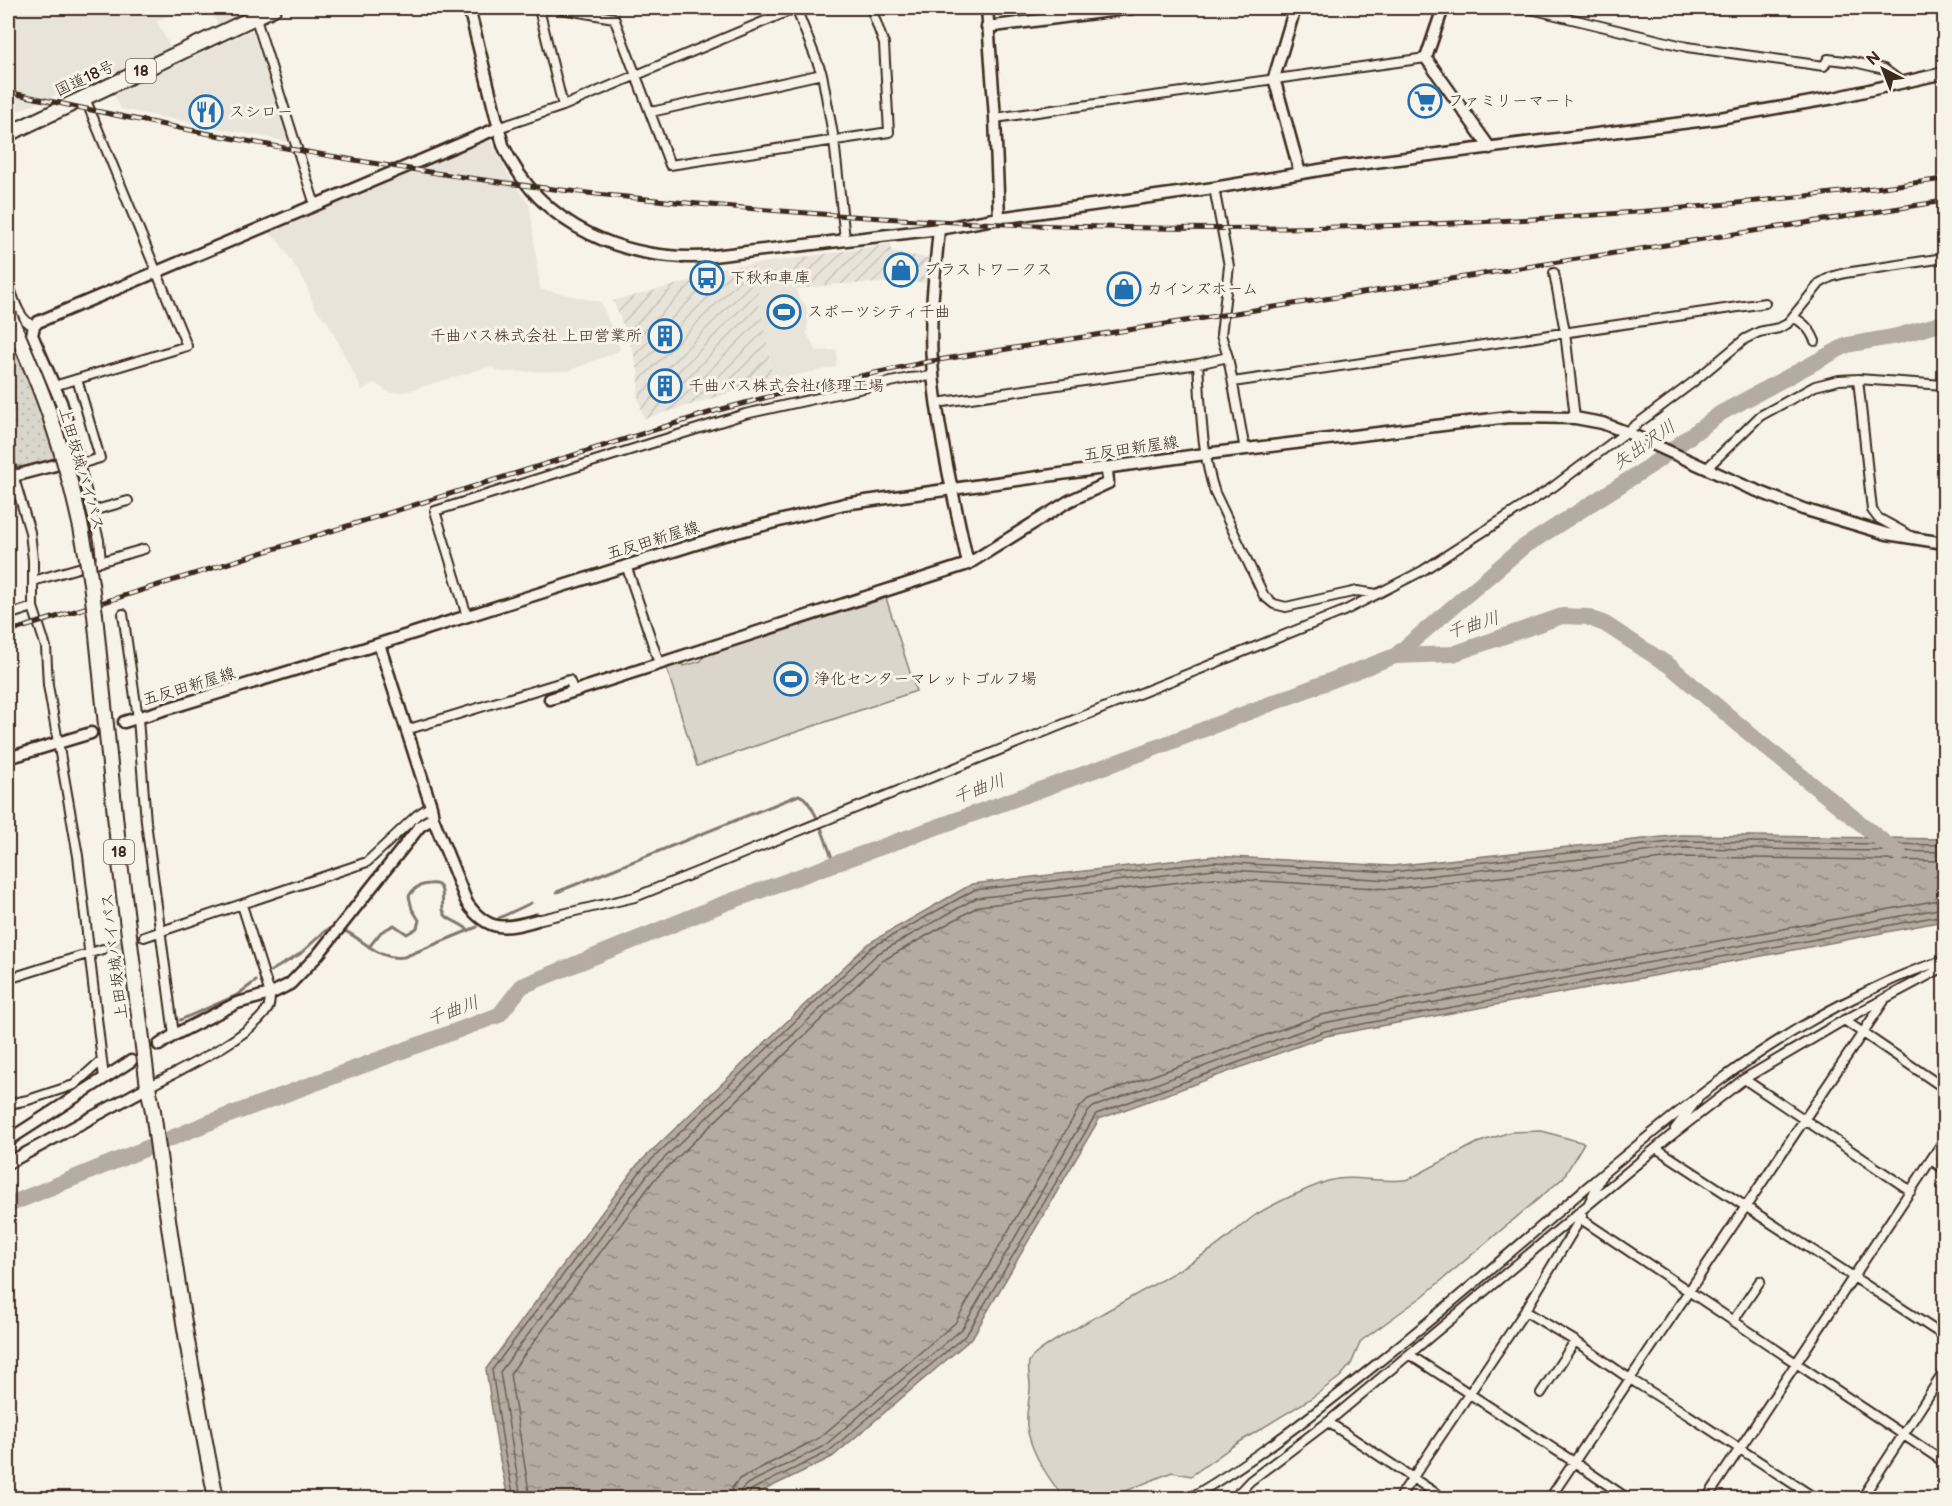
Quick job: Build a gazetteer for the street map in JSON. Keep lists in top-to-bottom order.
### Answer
{
  "streets": {
    "highway": ["18", "国道18号", "上田坂城バイパス"],
    "street": ["五反田新屋線"]
  },
  "water": ["矢出沢川", "千曲川"],
  "places": {
    "supermarket": ["ファミリーマート"],
    "restaurant": ["スシロー"],
    "shop": ["ブラストワークス", "カインズホーム"],
    "bus stop": ["下秋和車庫"],
    "sports": ["スポーツシティ千曲", "浄化センターマレットゴルフ場"],
    "building": ["千曲バス株式会社 上田営業所", "千曲バス株式会社 修理工場"]
  },
  "north": "top left"
}
